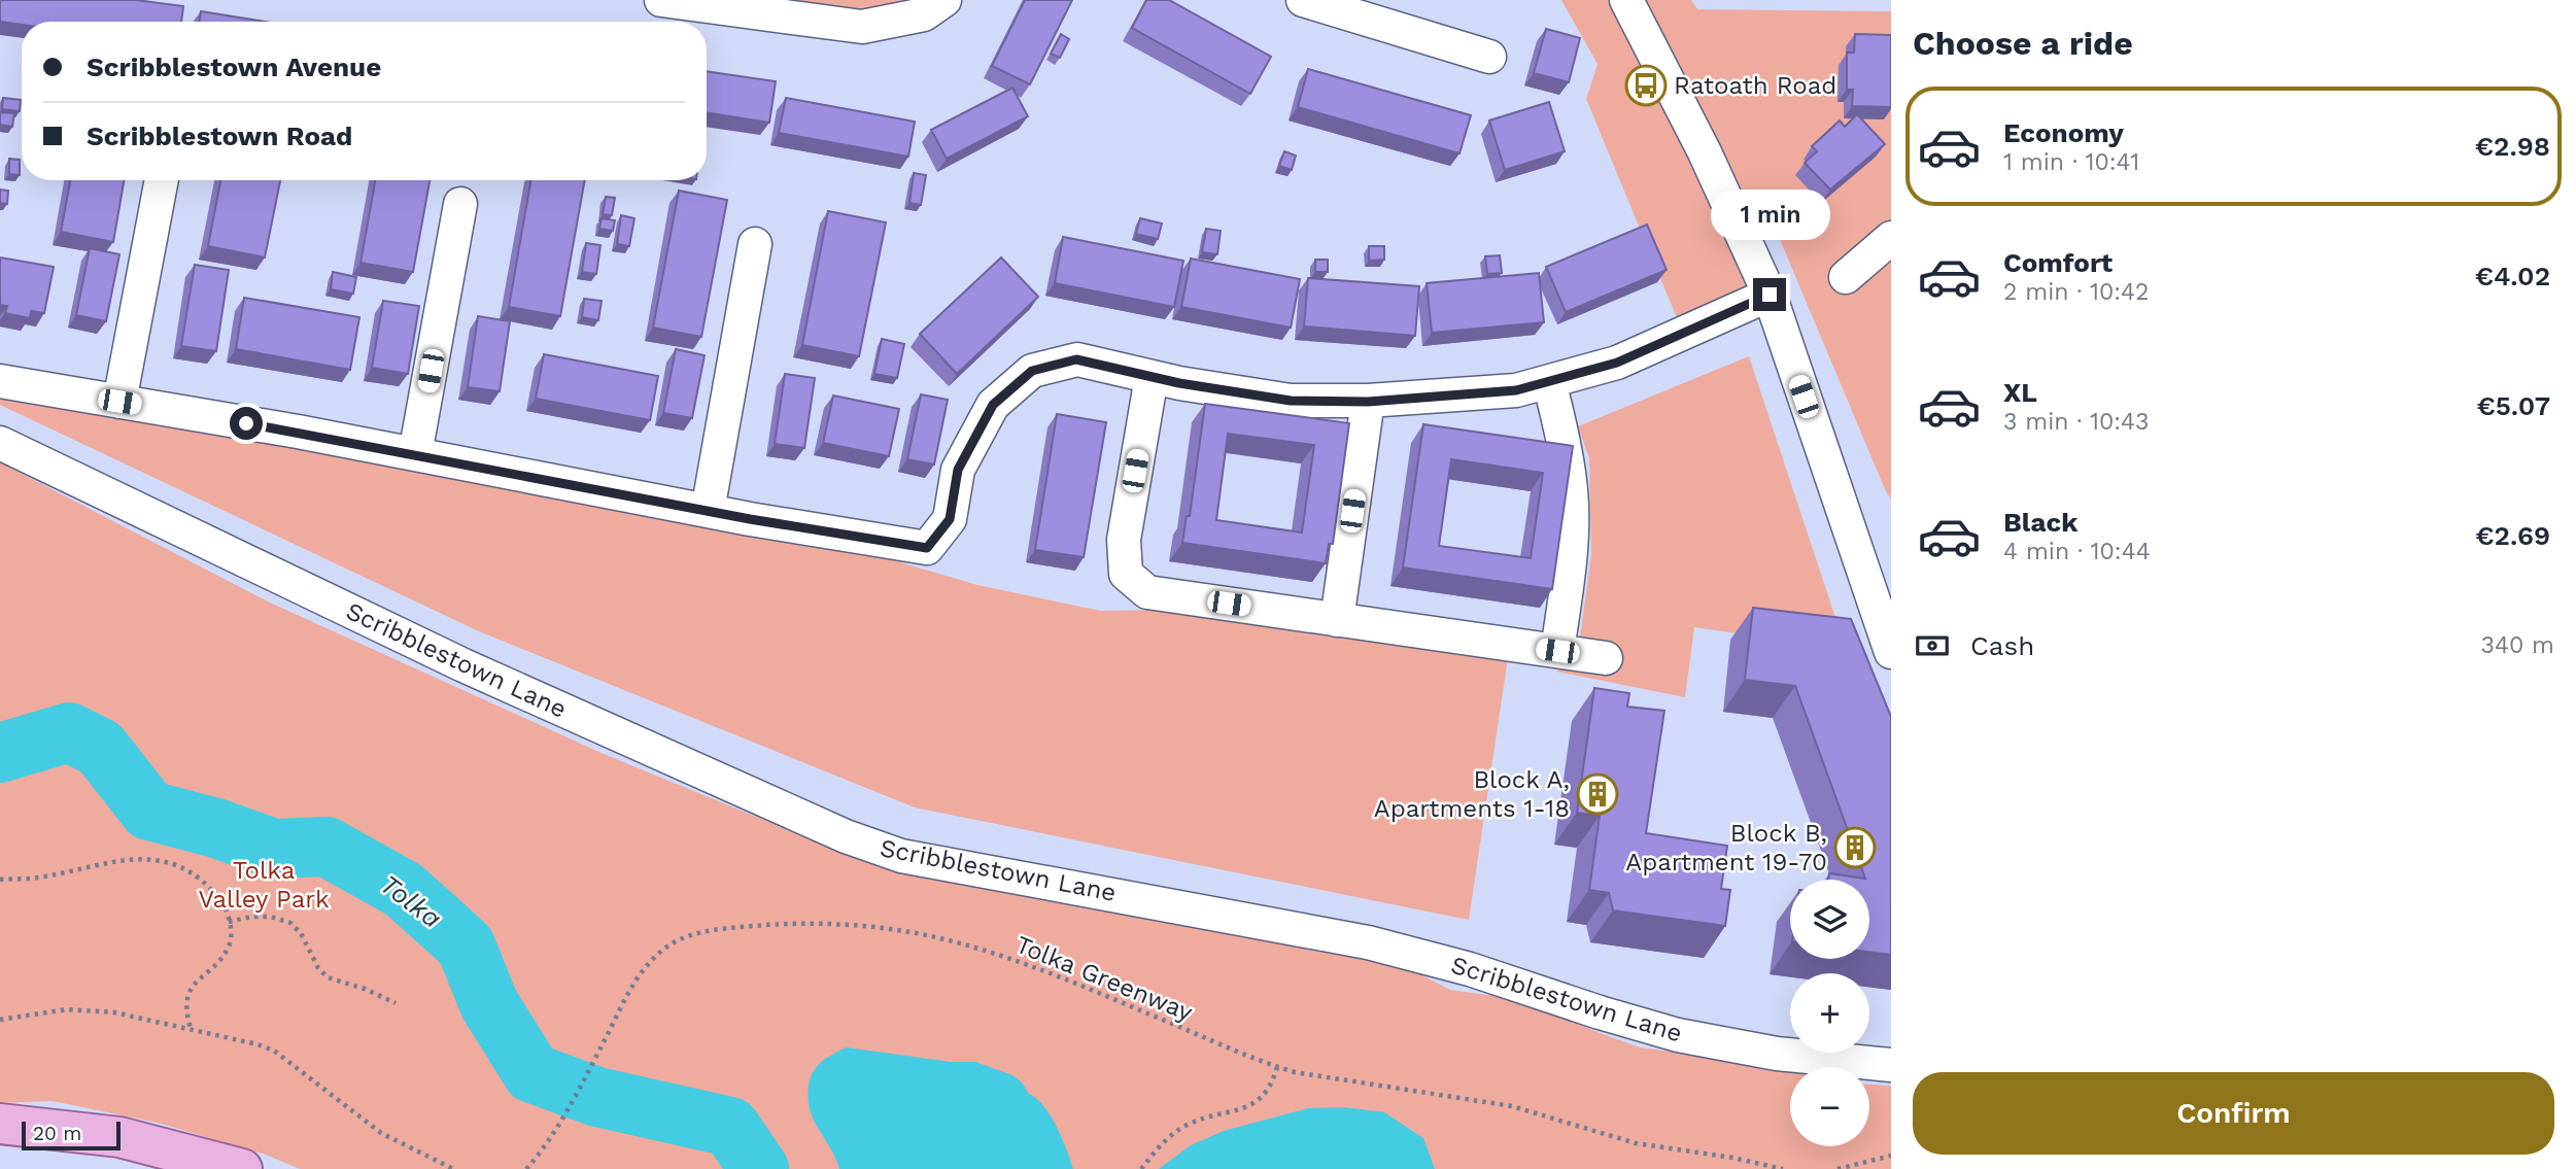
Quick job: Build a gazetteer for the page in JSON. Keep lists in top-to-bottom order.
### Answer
{
  "streets": {
    "street": ["Scribblestown Lane"],
    "path": ["Tolka Greenway"]
  },
  "water": ["Tolka"],
  "parks": ["Tolka Valley Park"],
  "places": {
    "bus stop": ["Ratoath Road"],
    "building": ["Block A, Apartments 1-18", "Block B, Apartment 19-70"]
  },
  "scale_bar": "20 m",
  "page": {
    "heading": "Choose a ride",
    "banner": ["Scribblestown Avenue", "Scribblestown Road"],
    "list": [
      {
        "name": "Economy",
        "note": "1 min · 10:41",
        "value": "€2.98"
      },
      {
        "name": "Comfort",
        "note": "2 min · 10:42",
        "value": "€4.02"
      },
      {
        "name": "XL",
        "note": "3 min · 10:43",
        "value": "€5.07"
      },
      {
        "name": "Black",
        "note": "4 min · 10:44",
        "value": "€2.69"
      }
    ],
    "bubble": "1 min",
    "pay": ["Cash", "340 m"],
    "map_buttons": ["+", "−"],
    "buttons": "Confirm",
    "scale": "20 m"
  }
}
